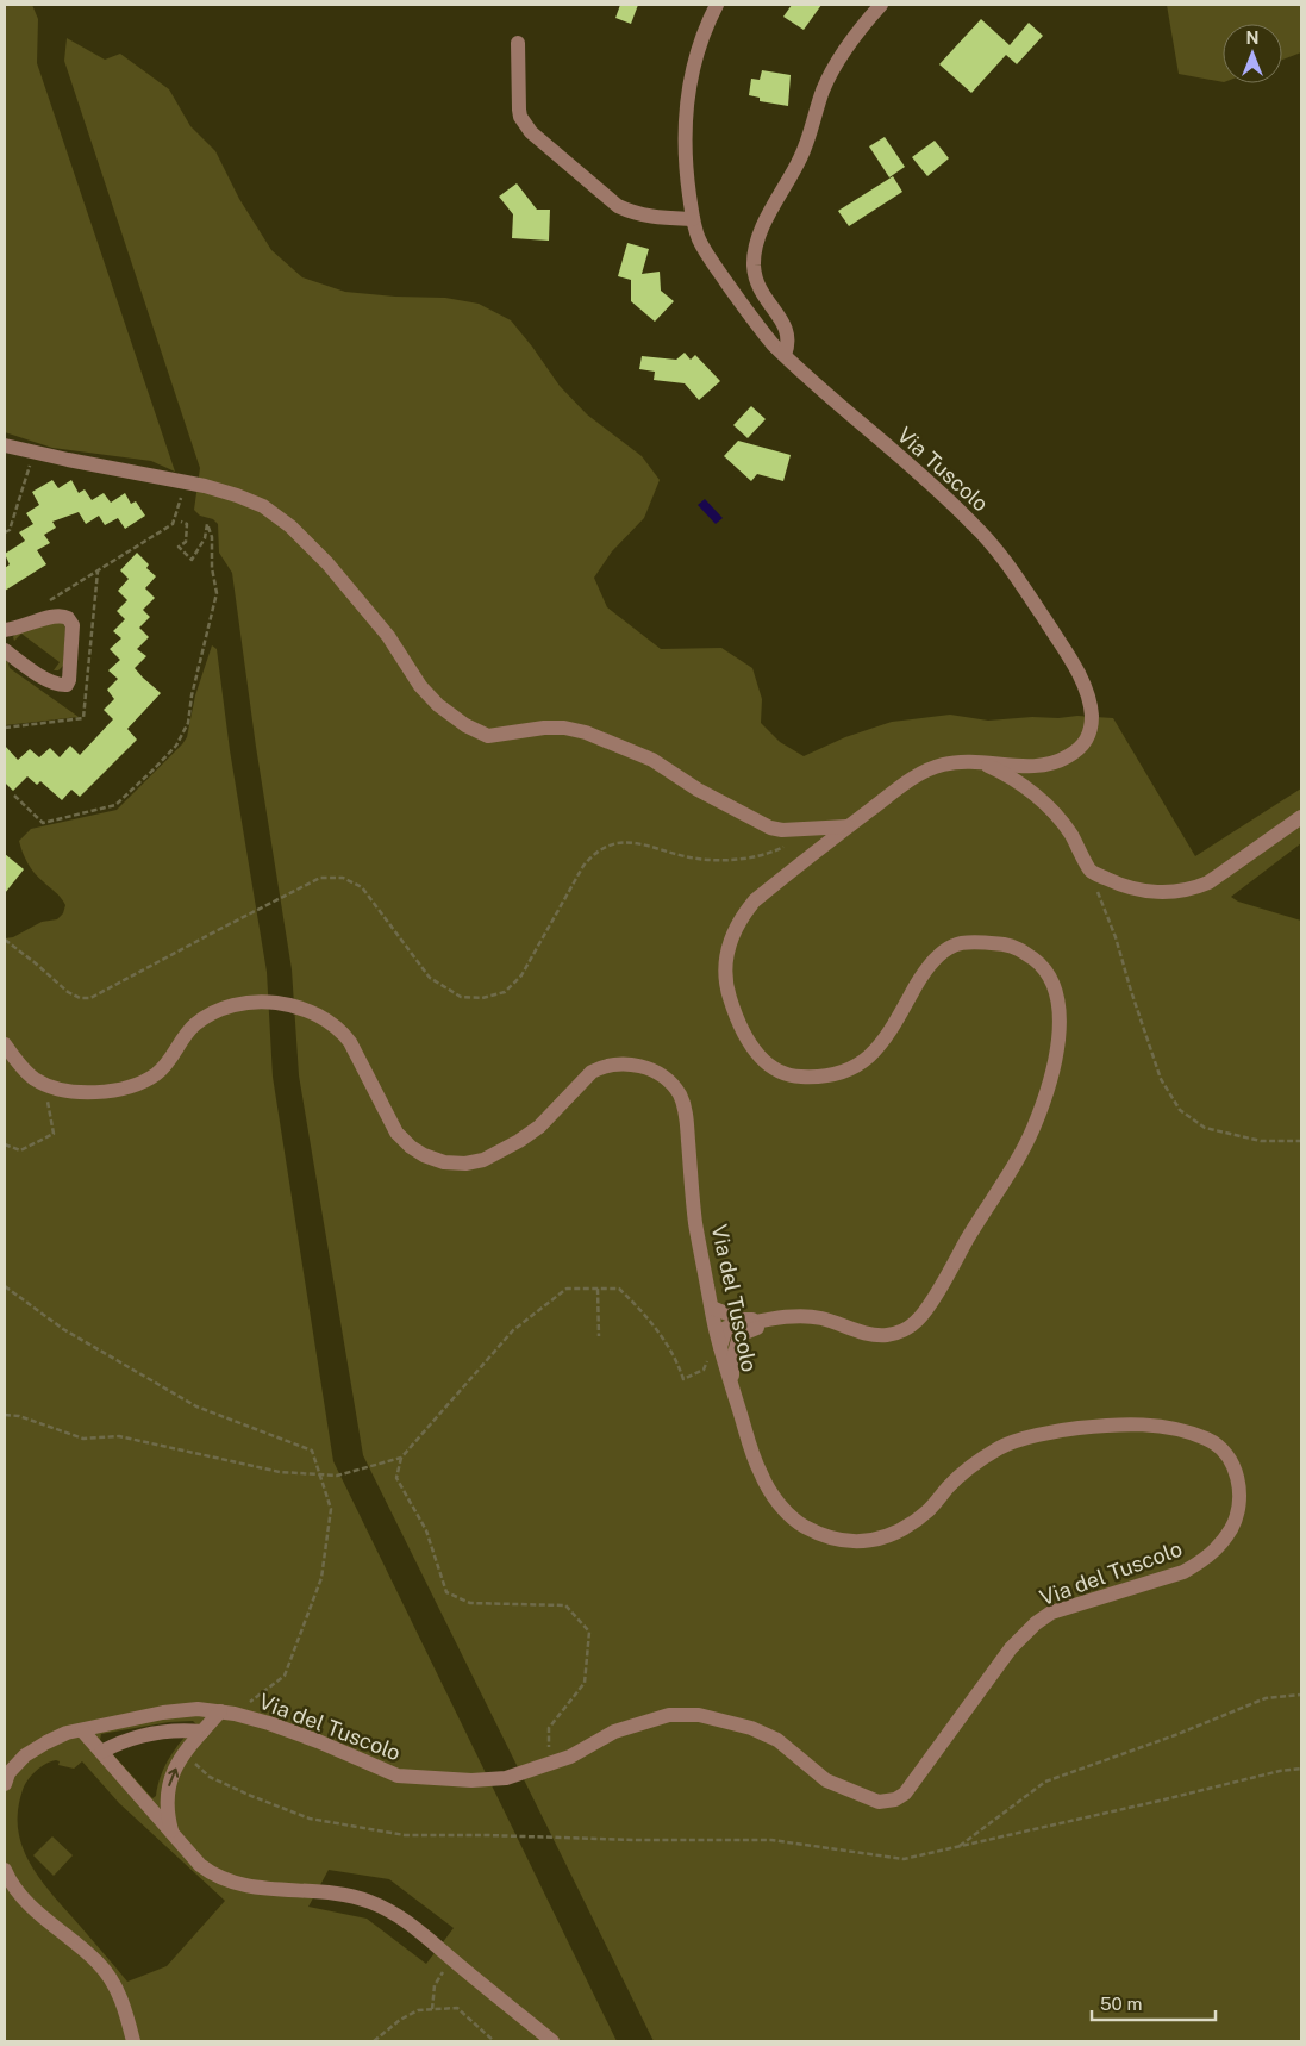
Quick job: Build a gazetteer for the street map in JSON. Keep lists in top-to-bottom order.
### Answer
{
  "streets": {
    "street": ["Via Tuscolo", "Via del Tuscolo"]
  },
  "scale_bar": "50 m",
  "north": "top"
}
